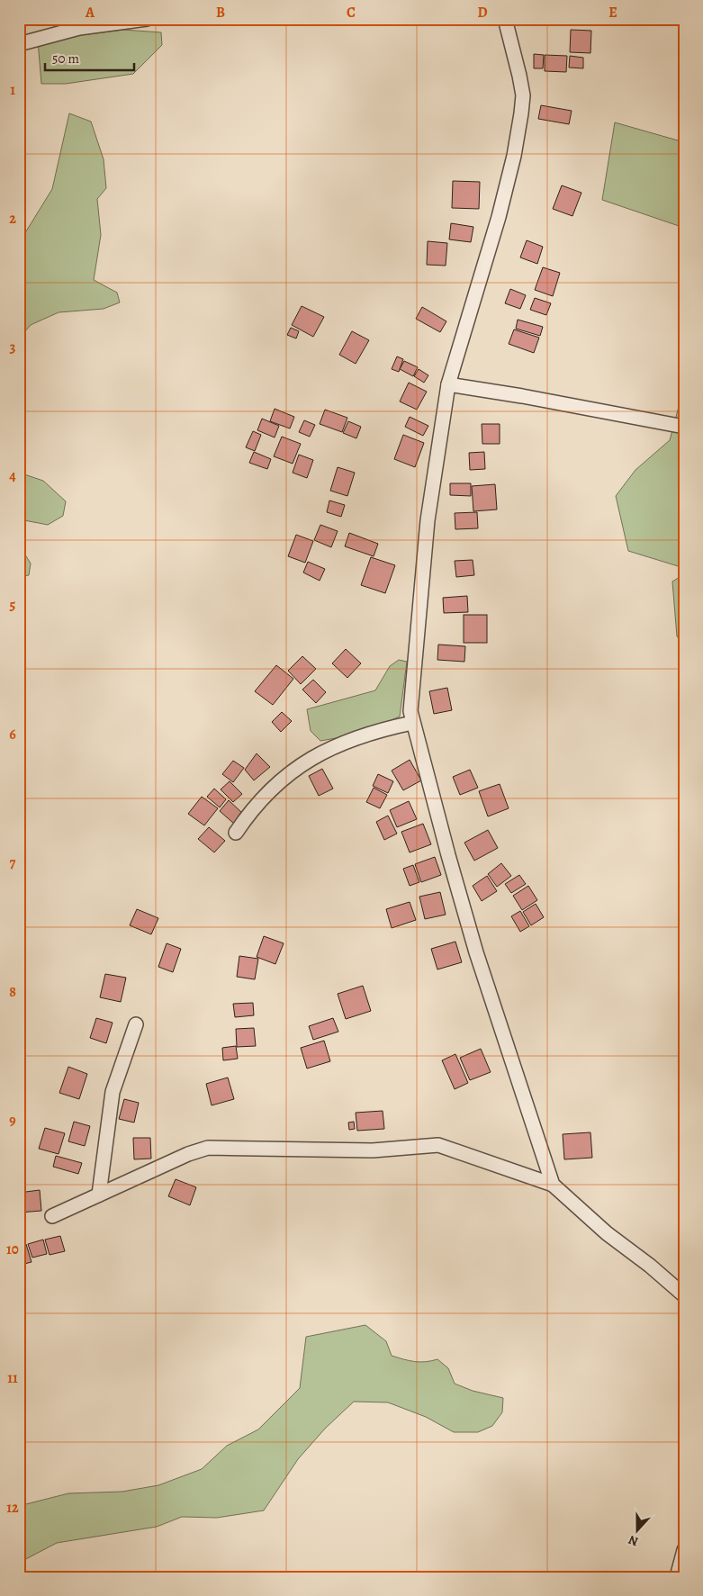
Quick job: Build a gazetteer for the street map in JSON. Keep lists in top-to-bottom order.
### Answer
{
  "scale_bar": "50 m",
  "north": "bottom",
  "grid": {
    "columns": [
      "A",
      "B",
      "C",
      "D",
      "E"
    ],
    "rows": [
      "1",
      "2",
      "3",
      "4",
      "5",
      "6",
      "7",
      "8",
      "9",
      "10",
      "11",
      "12"
    ]
  }
}
